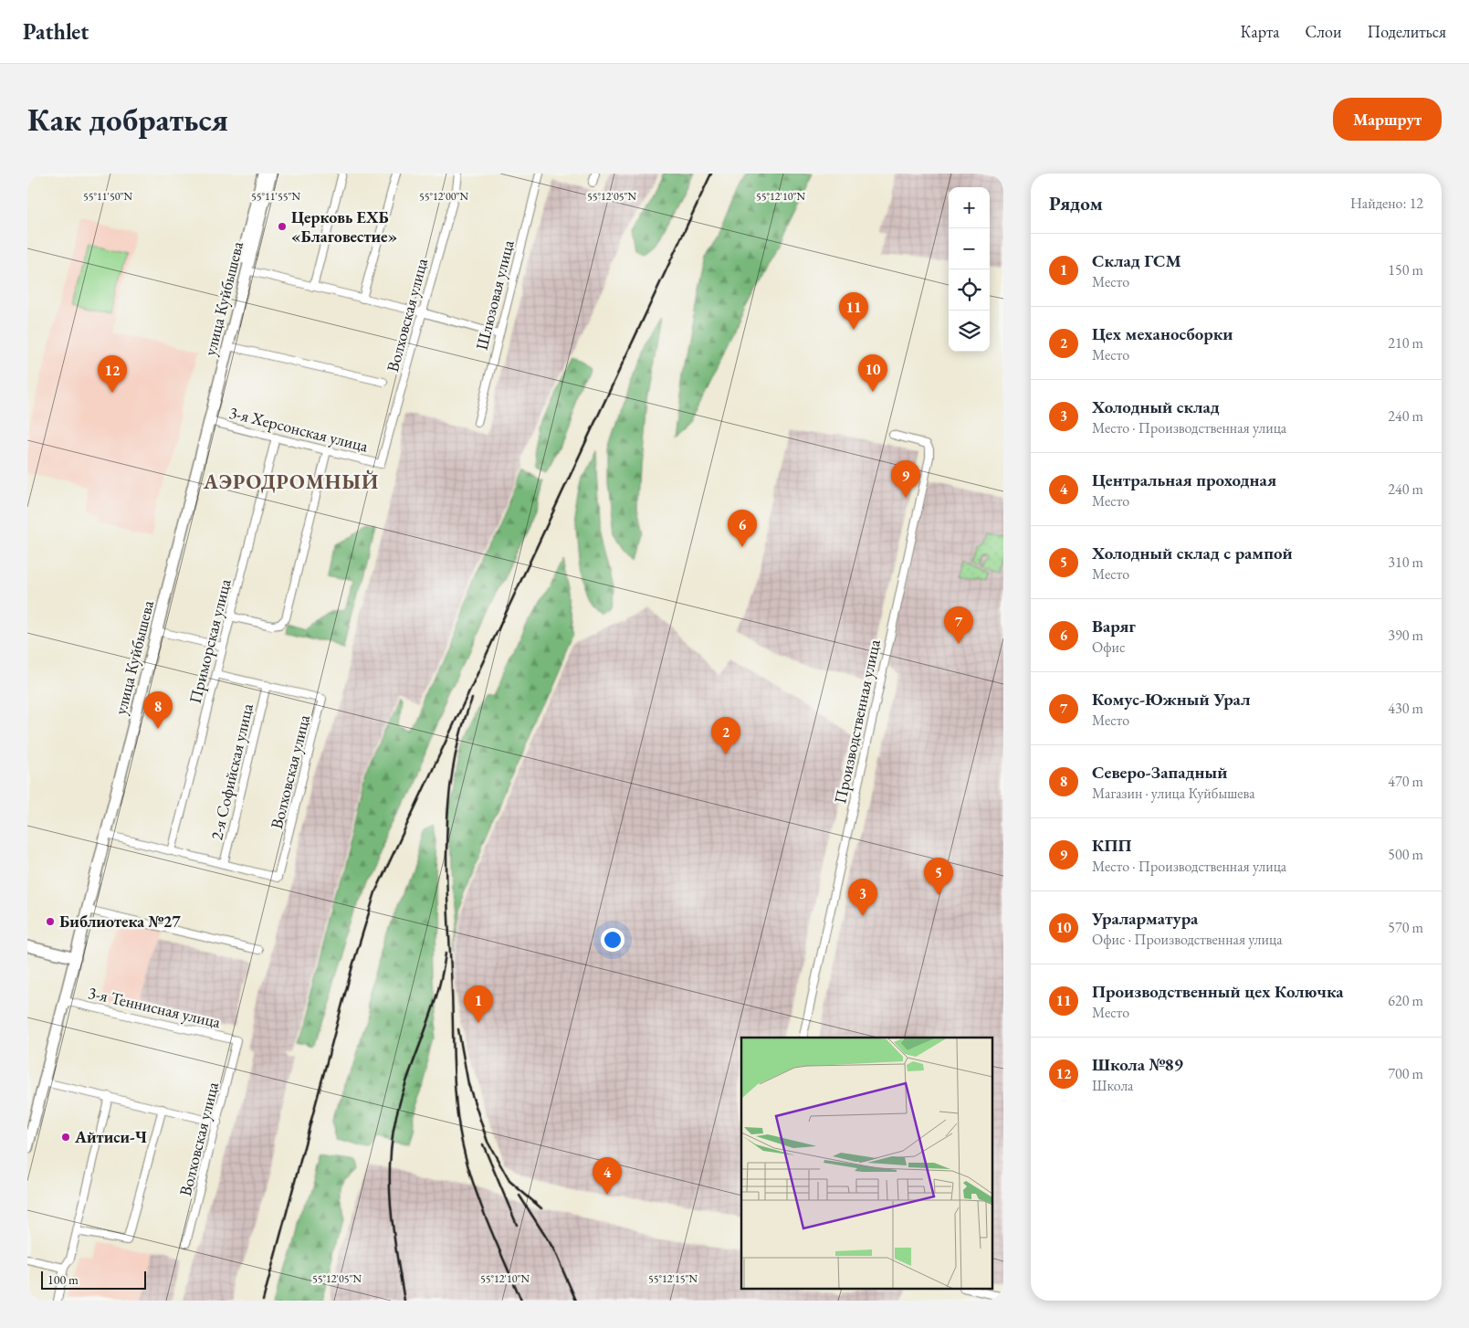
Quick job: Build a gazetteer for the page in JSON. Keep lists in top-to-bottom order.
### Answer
{
  "streets": {
    "main road": ["улица Куйбышева"],
    "street": [
      "Шлюзовая улица",
      "Волховская улица",
      "3-я Херсонская улица",
      "Приморская улица",
      "Производственная улица",
      "2-я Софийская улица",
      "3-я Теннисная улица"
    ]
  },
  "crossings": [
    ["улица Куйбышева", "3-я Херсонская улица"],
    ["улица Куйбышева", "3-я Теннисная улица"],
    ["Волховская улица", "3-я Херсонская улица"],
    ["Волховская улица", "2-я Софийская улица"],
    ["Волховская улица", "3-я Теннисная улица"],
    ["3-я Херсонская улица", "Приморская улица"]
  ],
  "districts": ["АЭРОДРОМНЫЙ"],
  "places": ["Церковь ЕХБ «Благовестие»", "Библиотека №27", "Айтиси-Ч"],
  "scale_bar": "100 m",
  "page": {
    "header": "Pathlet",
    "nav": ["Карта", "Слои", "Поделиться"],
    "buttons": "Маршрут",
    "title": "Как добраться",
    "heading": ["Рядом", "Найдено: 12"],
    "map_buttons": ["+", "−"],
    "list": [
      {
        "mark": "1",
        "name": "Склад ГСМ",
        "note": "Место",
        "value": "150 m"
      },
      {
        "mark": "2",
        "name": "Цех механосборки",
        "note": "Место",
        "value": "210 m"
      },
      {
        "mark": "3",
        "name": "Холодный склад",
        "note": "Место · Производственная улица",
        "value": "240 m"
      },
      {
        "mark": "4",
        "name": "Центральная проходная",
        "note": "Место",
        "value": "240 m"
      },
      {
        "mark": "5",
        "name": "Холодный склад с рампой",
        "note": "Место",
        "value": "310 m"
      },
      {
        "mark": "6",
        "name": "Варяг",
        "note": "Офис",
        "value": "390 m"
      },
      {
        "mark": "7",
        "name": "Комус-Южный Урал",
        "note": "Место",
        "value": "430 m"
      },
      {
        "mark": "8",
        "name": "Северо-Западный",
        "note": "Магазин · улица Куйбышева",
        "value": "470 m"
      },
      {
        "mark": "9",
        "name": "КПП",
        "note": "Место · Производственная улица",
        "value": "500 m"
      },
      {
        "mark": "10",
        "name": "Ураларматура",
        "note": "Офис · Производственная улица",
        "value": "570 m"
      },
      {
        "mark": "11",
        "name": "Производственный цех Колючка",
        "note": "Место",
        "value": "620 m"
      },
      {
        "mark": "12",
        "name": "Школа №89",
        "note": "Школа",
        "value": "700 m"
      }
    ],
    "pins": [
      "11",
      "10",
      "12",
      "9",
      "6",
      "7",
      "8",
      "2",
      "5",
      "3",
      "1",
      "4"
    ],
    "scale": "100 m"
  },
  "coordinates": [
    "55°11'55\"N",
    "55°11'50\"N",
    "55°12'00\"N",
    "55°12'05\"N",
    "55°12'10\"N",
    "55°12'15\"N"
  ]
}
